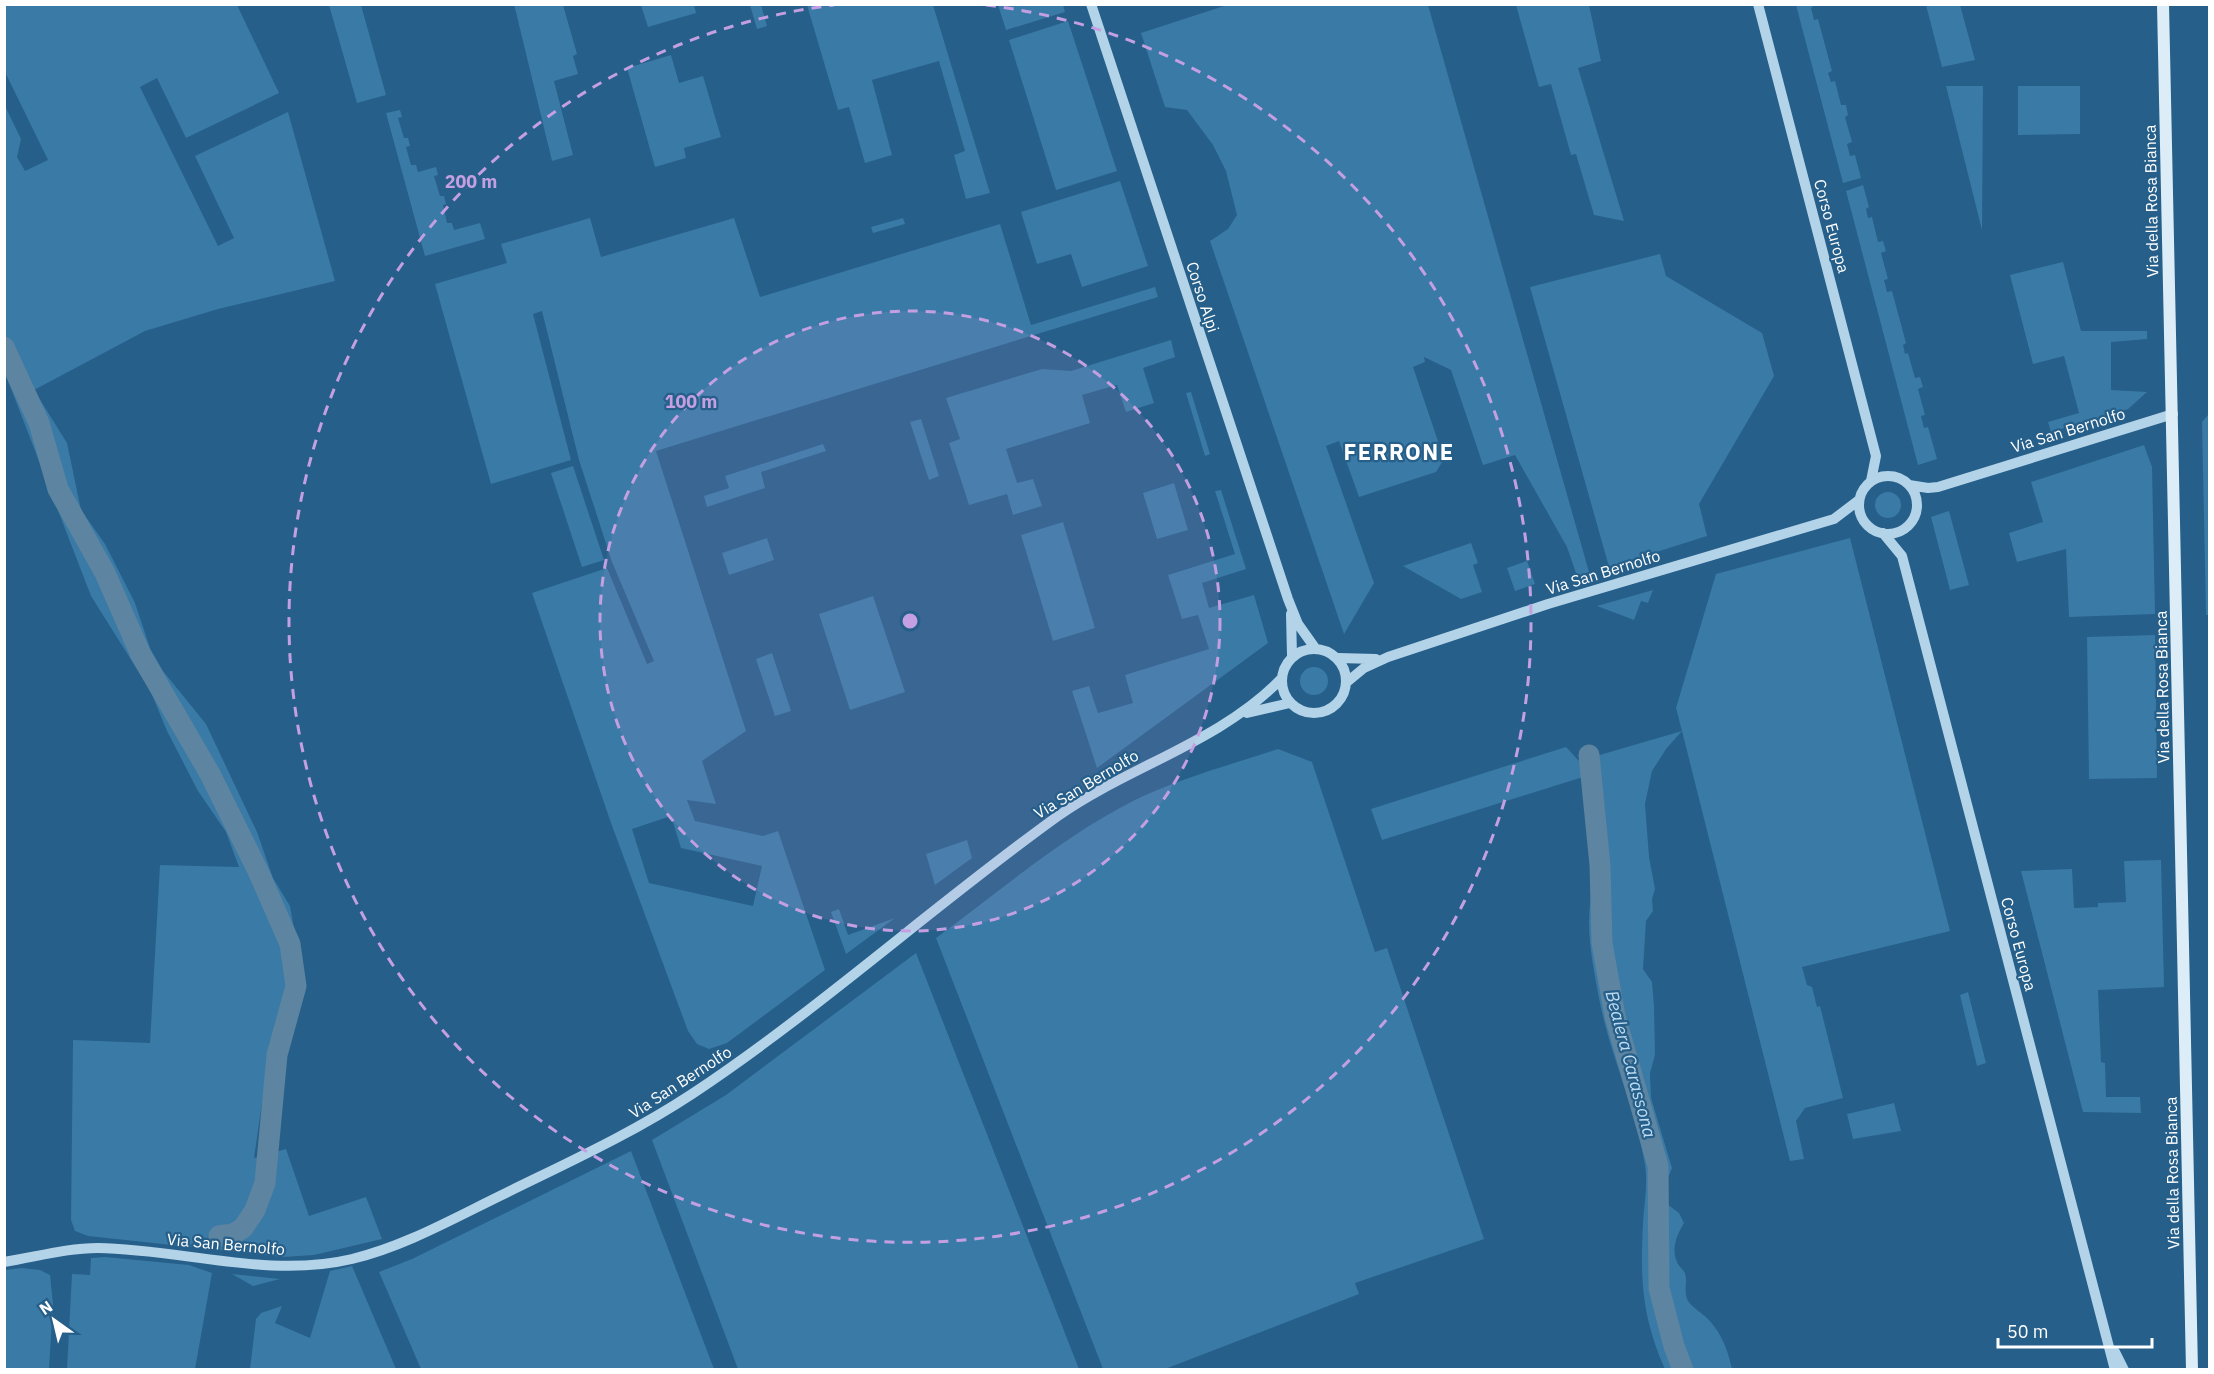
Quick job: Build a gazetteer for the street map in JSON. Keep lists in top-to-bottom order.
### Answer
{
  "streets": {
    "main road": ["Via della Rosa Bianca"],
    "street": ["Corso Europa", "Corso Alpi", "Via San Bernolfo"]
  },
  "crossings": [
    ["Via della Rosa Bianca", "Via San Bernolfo"],
    ["Corso Europa", "Via San Bernolfo"],
    ["Corso Alpi", "Via San Bernolfo"]
  ],
  "districts": ["FERRONE"],
  "water": ["Bealera Carassona"],
  "scale_bar": "50 m",
  "north": "top left",
  "rings": ["200 m", "100 m"]
}
